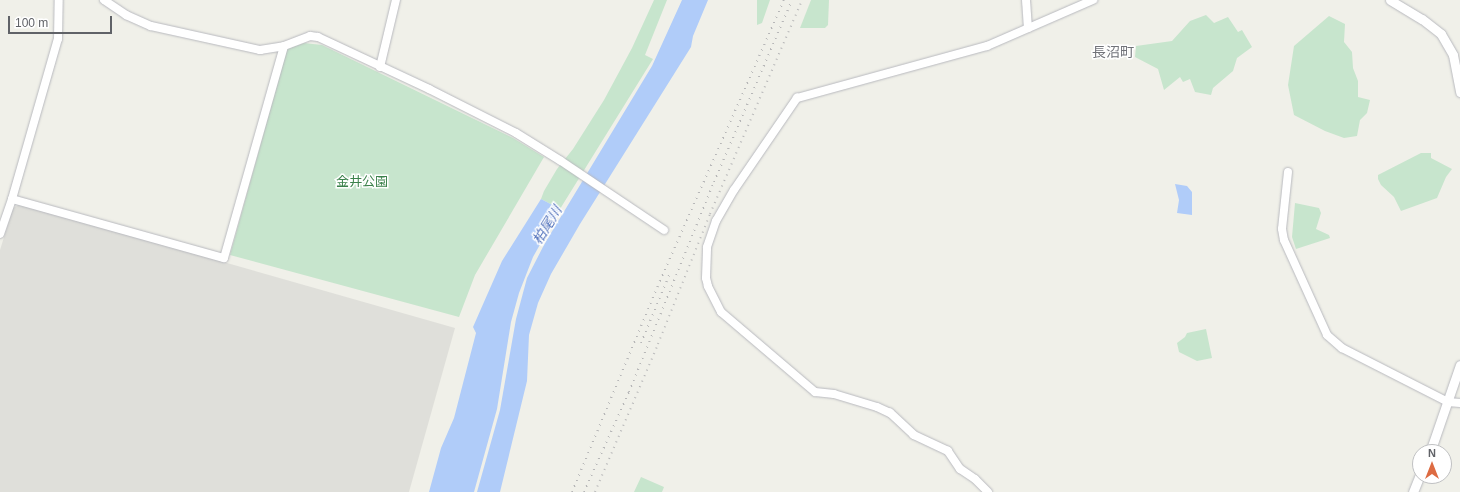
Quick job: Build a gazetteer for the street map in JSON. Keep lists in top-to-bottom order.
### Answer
{
  "districts": ["長沼町"],
  "water": ["柏尾川"],
  "parks": ["金井公園"],
  "scale_bar": "100 m",
  "north": "top"
}
